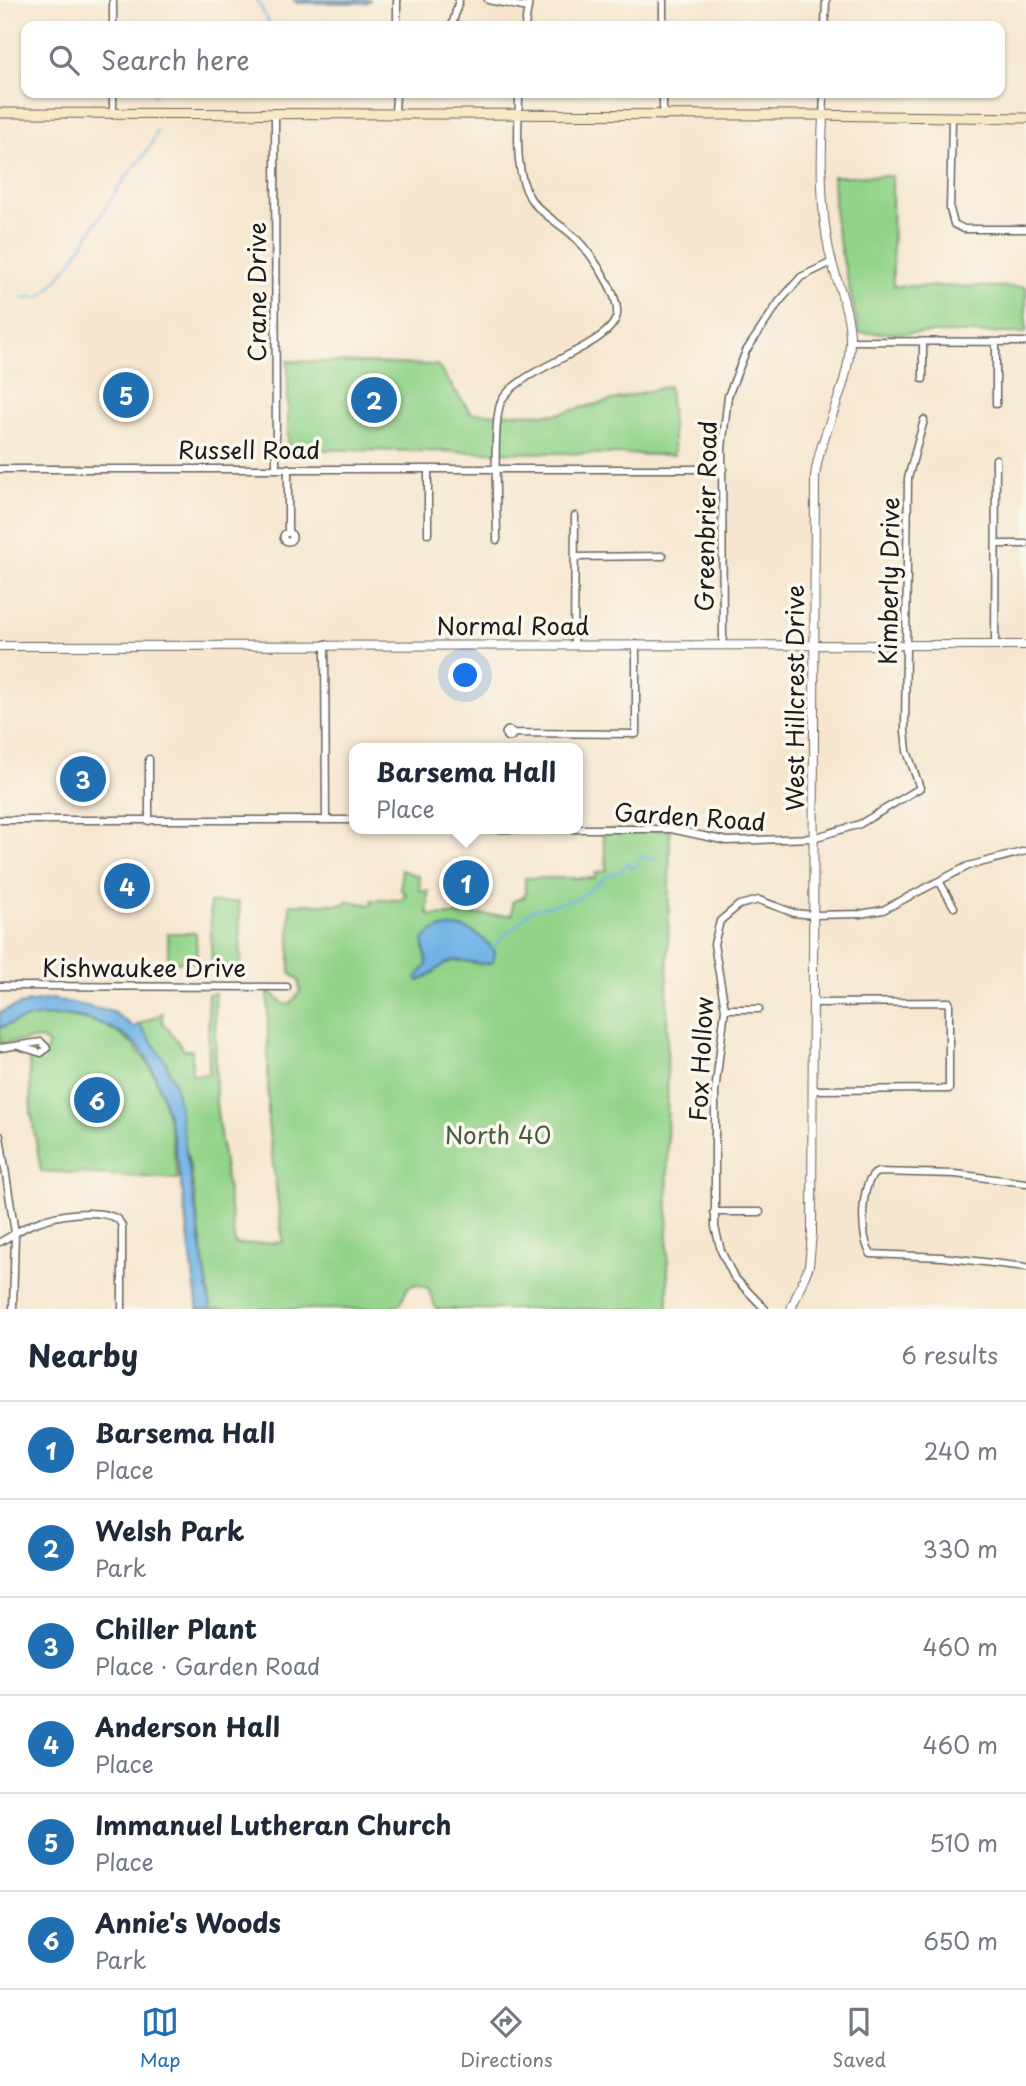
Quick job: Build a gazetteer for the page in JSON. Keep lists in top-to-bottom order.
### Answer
{
  "streets": {
    "street": [
      "Crane Drive",
      "Russell Road",
      "Greenbrier Road",
      "Kimberly Drive",
      "Normal Road",
      "West Hillcrest Drive",
      "Garden Road",
      "Kishwaukee Drive",
      "Fox Hollow"
    ]
  },
  "crossings": [
    ["Crane Drive", "Russell Road"],
    ["Russell Road", "Greenbrier Road"],
    ["Greenbrier Road", "Normal Road"],
    ["Greenbrier Road", "West Hillcrest Drive"],
    ["Kimberly Drive", "Normal Road"],
    ["Kimberly Drive", "Garden Road"],
    ["Normal Road", "West Hillcrest Drive"],
    ["West Hillcrest Drive", "Garden Road"],
    ["West Hillcrest Drive", "Fox Hollow"]
  ],
  "parks": ["North 40"],
  "page": {
    "search": "Search here",
    "pins": [
      "5",
      "2",
      "3",
      "1",
      "4",
      "6"
    ],
    "popup": ["Barsema Hall", "Place"],
    "heading": ["Nearby", "6 results"],
    "list": [
      {
        "mark": "1",
        "name": "Barsema Hall",
        "note": "Place",
        "value": "240 m"
      },
      {
        "mark": "2",
        "name": "Welsh Park",
        "note": "Park",
        "value": "330 m"
      },
      {
        "mark": "3",
        "name": "Chiller Plant",
        "note": "Place · Garden Road",
        "value": "460 m"
      },
      {
        "mark": "4",
        "name": "Anderson Hall",
        "note": "Place",
        "value": "460 m"
      },
      {
        "mark": "5",
        "name": "Immanuel Lutheran Church",
        "note": "Place",
        "value": "510 m"
      },
      {
        "mark": "6",
        "name": "Annie's Woods",
        "note": "Park",
        "value": "650 m"
      }
    ],
    "nav": ["Map", "Directions", "Saved"]
  }
}
